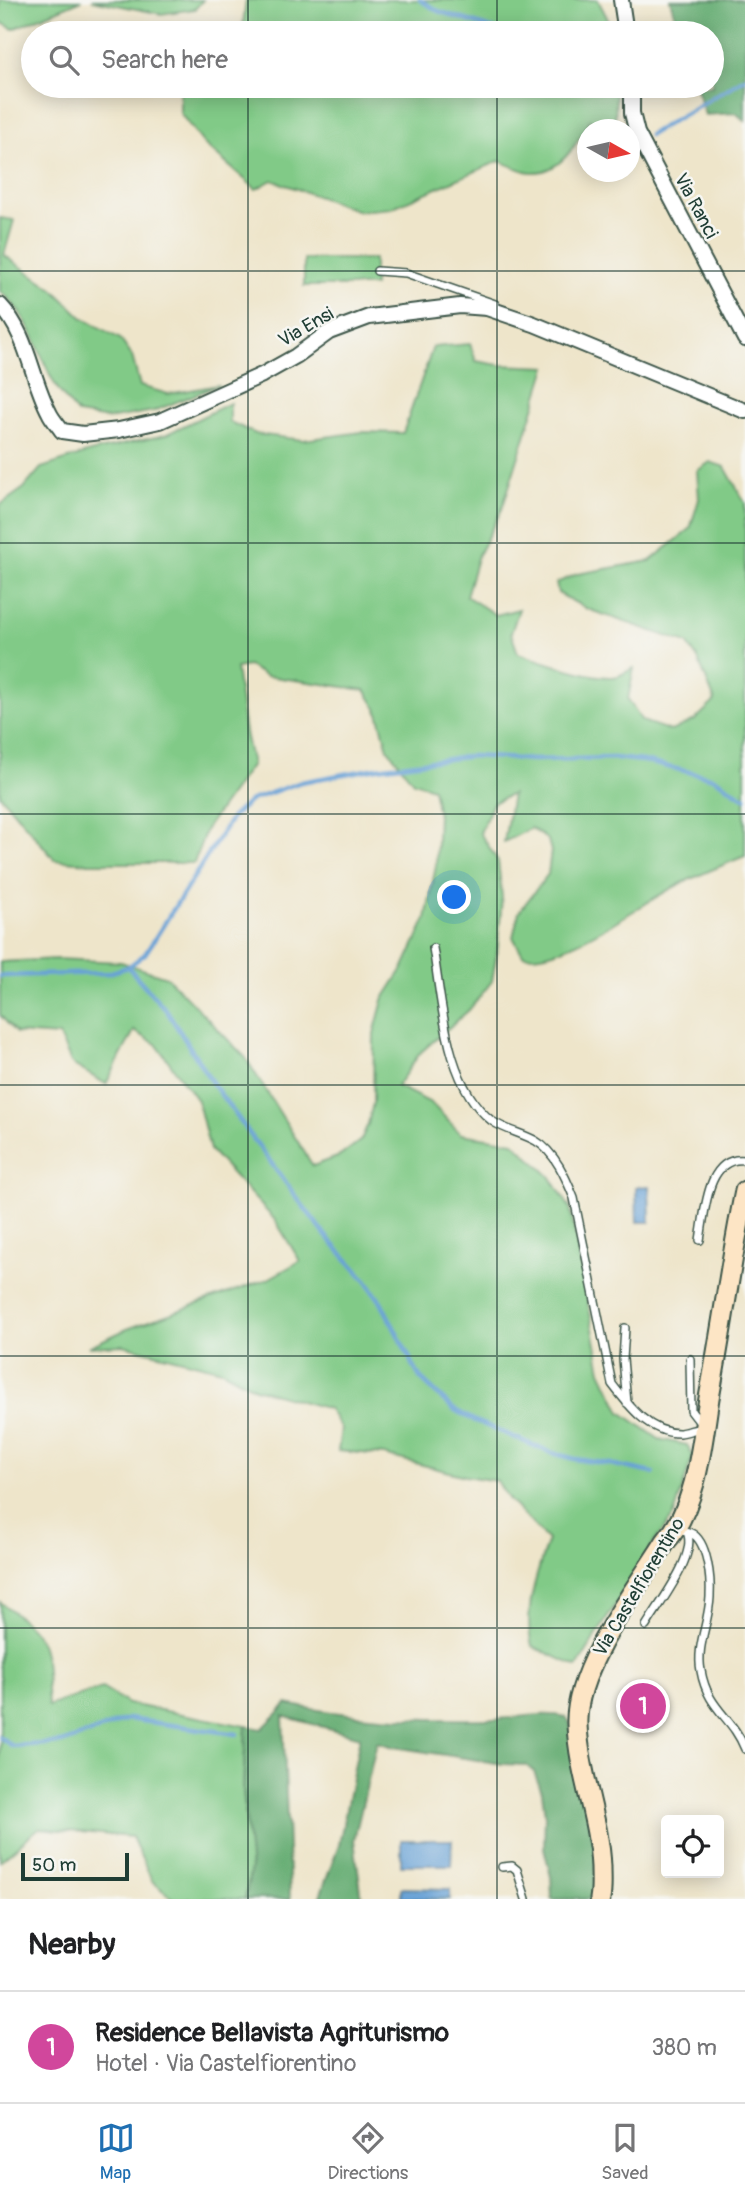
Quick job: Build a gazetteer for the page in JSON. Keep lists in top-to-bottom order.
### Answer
{
  "streets": {
    "street": ["Via Ranci", "Via Ensi", "Via Castelfiorentino"]
  },
  "scale_bar": "50 m",
  "north": "right",
  "page": {
    "search": "Search here",
    "pins": "1",
    "scale": "50 m",
    "heading": "Nearby",
    "list": [
      {
        "mark": "1",
        "name": "Residence Bellavista Agriturismo",
        "note": "Hotel · Via Castelfiorentino",
        "value": "380 m"
      }
    ],
    "nav": ["Map", "Directions", "Saved"]
  }
}
